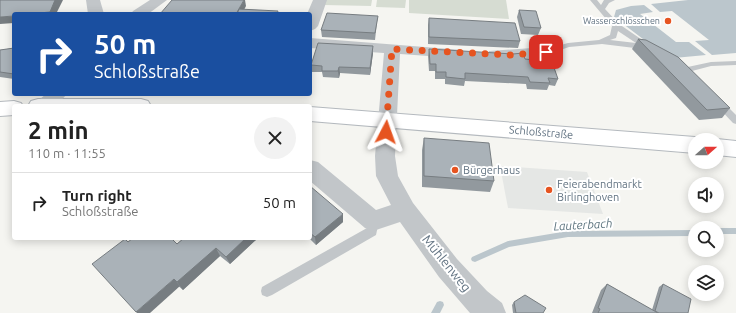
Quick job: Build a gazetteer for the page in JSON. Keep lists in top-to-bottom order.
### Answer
{
  "streets": {
    "main road": ["Schloßstraße"],
    "street": ["Mühlenweg"]
  },
  "crossings": [
    ["Schloßstraße", "Mühlenweg"]
  ],
  "water": ["Lauterbach"],
  "places": ["Wasserschlösschen", "Bürgerhaus", "Feierabendmarkt Birlinghoven"],
  "north": "right",
  "page": {
    "turn": ["50 m", "Schloßstraße"],
    "heading": ["2 min", "110 m · 11:55"],
    "list": [
      {
        "name": "Turn right",
        "note": "Schloßstraße",
        "value": "50 m"
      }
    ]
  }
}
